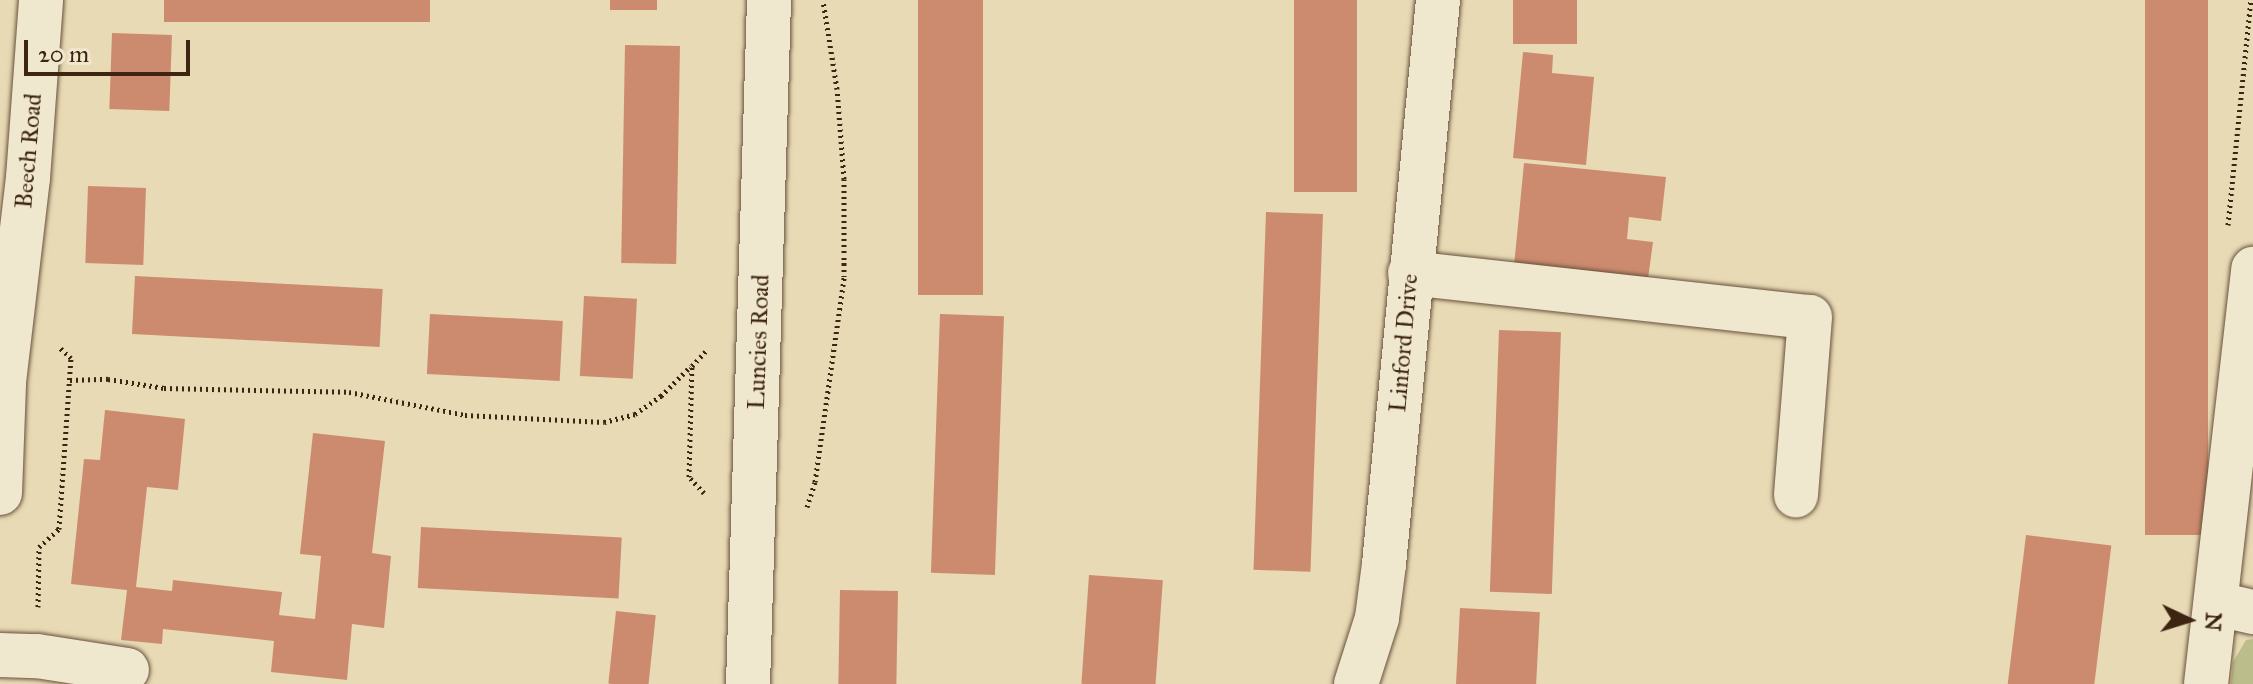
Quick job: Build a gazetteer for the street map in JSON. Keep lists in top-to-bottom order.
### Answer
{
  "streets": {
    "street": ["Beech Road", "Luncies Road", "Linford Drive"]
  },
  "scale_bar": "20 m",
  "north": "right"
}
